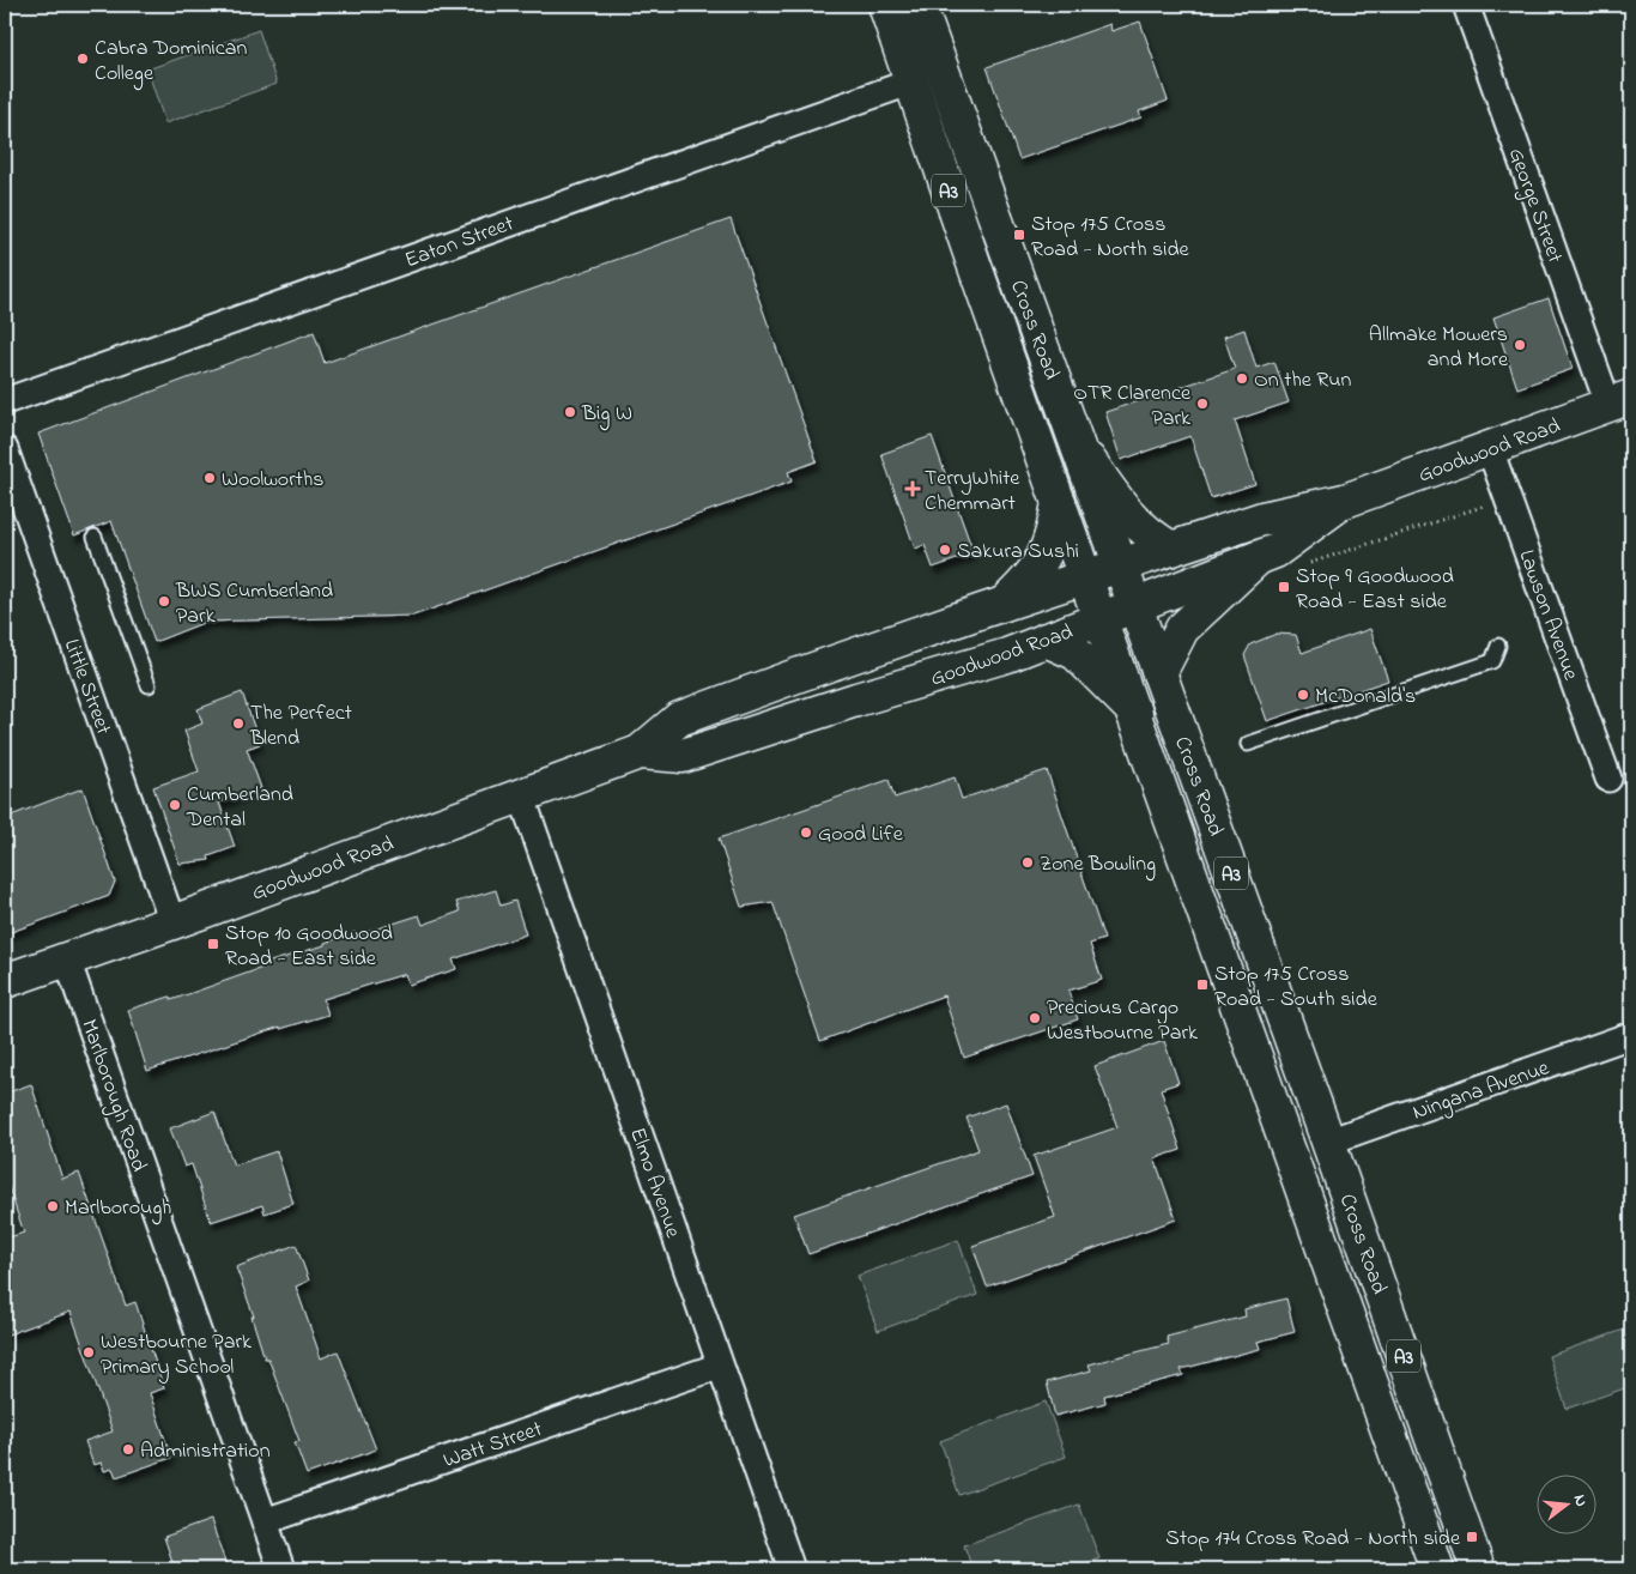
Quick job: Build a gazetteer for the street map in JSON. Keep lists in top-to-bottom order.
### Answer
{
  "streets": {
    "main road": ["A3", "Cross Road", "Goodwood Road"],
    "street": [
      "George Street",
      "Eaton Street",
      "Lawson Avenue",
      "Little Street",
      "Ningana Avenue",
      "Marlborough Road",
      "Elmo Avenue",
      "Watt Street"
    ]
  },
  "crossings": [
    ["George Street", "Goodwood Road"],
    ["Eaton Street", "Cross Road"],
    ["Cross Road", "Goodwood Road"],
    ["Cross Road", "Ningana Avenue"],
    ["Goodwood Road", "Lawson Avenue"],
    ["Goodwood Road", "Little Street"],
    ["Goodwood Road", "Marlborough Road"],
    ["Goodwood Road", "Elmo Avenue"],
    ["Marlborough Road", "Watt Street"],
    ["Elmo Avenue", "Watt Street"]
  ],
  "places": {
    "other": [
      "Cabra Dominican College",
      "Allmake Mowers and More",
      "On the Run",
      "OTR Clarence Park",
      "Big W",
      "Woolworths",
      "Sakura Sushi",
      "BWS Cumberland Park",
      "McDonald's",
      "The Perfect Blend",
      "Cumberland Dental",
      "Good Life",
      "Zone Bowling",
      "Precious Cargo Westbourne Park",
      "Marlborough",
      "Westbourne Park Primary School",
      "Administration"
    ],
    "transit": [
      "Stop 175 Cross Road - North side",
      "Stop 9 Goodwood Road - East side",
      "Stop 10 Goodwood Road - East side",
      "Stop 175 Cross Road - South side",
      "Stop 174 Cross Road - North side"
    ],
    "health": ["TerryWhite Chemmart"]
  },
  "north": "right"
}
